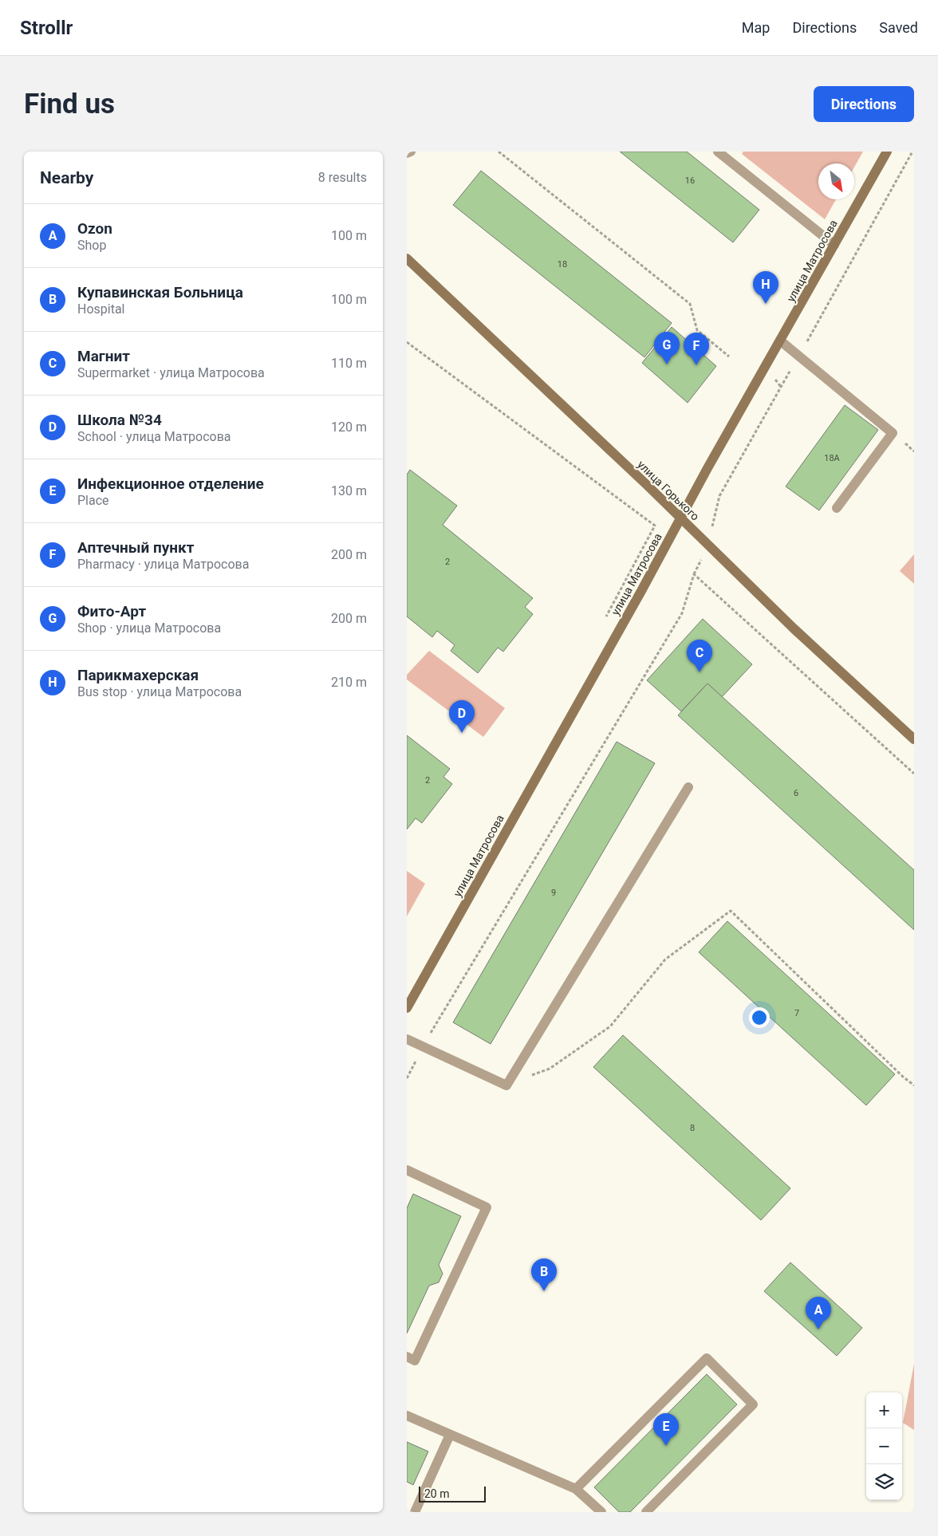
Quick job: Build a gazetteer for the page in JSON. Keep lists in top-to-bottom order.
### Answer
{
  "streets": {
    "street": ["улица Матросова", "улица Горького"]
  },
  "crossings": [
    ["улица Матросова", "улица Горького"]
  ],
  "house_numbers": [
    "16",
    "18",
    "18А",
    "2",
    "2",
    "6",
    "9",
    "7",
    "8"
  ],
  "scale_bar": "20 m",
  "north": "bottom right",
  "page": {
    "header": "Strollr",
    "nav": ["Map", "Directions", "Saved"],
    "buttons": "Directions",
    "title": "Find us",
    "heading": ["Nearby", "8 results"],
    "list": [
      {
        "mark": "A",
        "name": "Ozon",
        "note": "Shop",
        "value": "100 m"
      },
      {
        "mark": "B",
        "name": "Купавинская Больница",
        "note": "Hospital",
        "value": "100 m"
      },
      {
        "mark": "C",
        "name": "Магнит",
        "note": "Supermarket · улица Матросова",
        "value": "110 m"
      },
      {
        "mark": "D",
        "name": "Школа №34",
        "note": "School · улица Матросова",
        "value": "120 m"
      },
      {
        "mark": "E",
        "name": "Инфекционное отделение",
        "note": "Place",
        "value": "130 m"
      },
      {
        "mark": "F",
        "name": "Аптечный пункт",
        "note": "Pharmacy · улица Матросова",
        "value": "200 m"
      },
      {
        "mark": "G",
        "name": "Фито-Арт",
        "note": "Shop · улица Матросова",
        "value": "200 m"
      },
      {
        "mark": "H",
        "name": "Парикмахерская",
        "note": "Bus stop · улица Матросова",
        "value": "210 m"
      }
    ],
    "pins": [
      "H",
      "G",
      "F",
      "C",
      "D",
      "B",
      "A",
      "E"
    ],
    "map_buttons": ["+", "−"],
    "scale": "20 m"
  }
}
